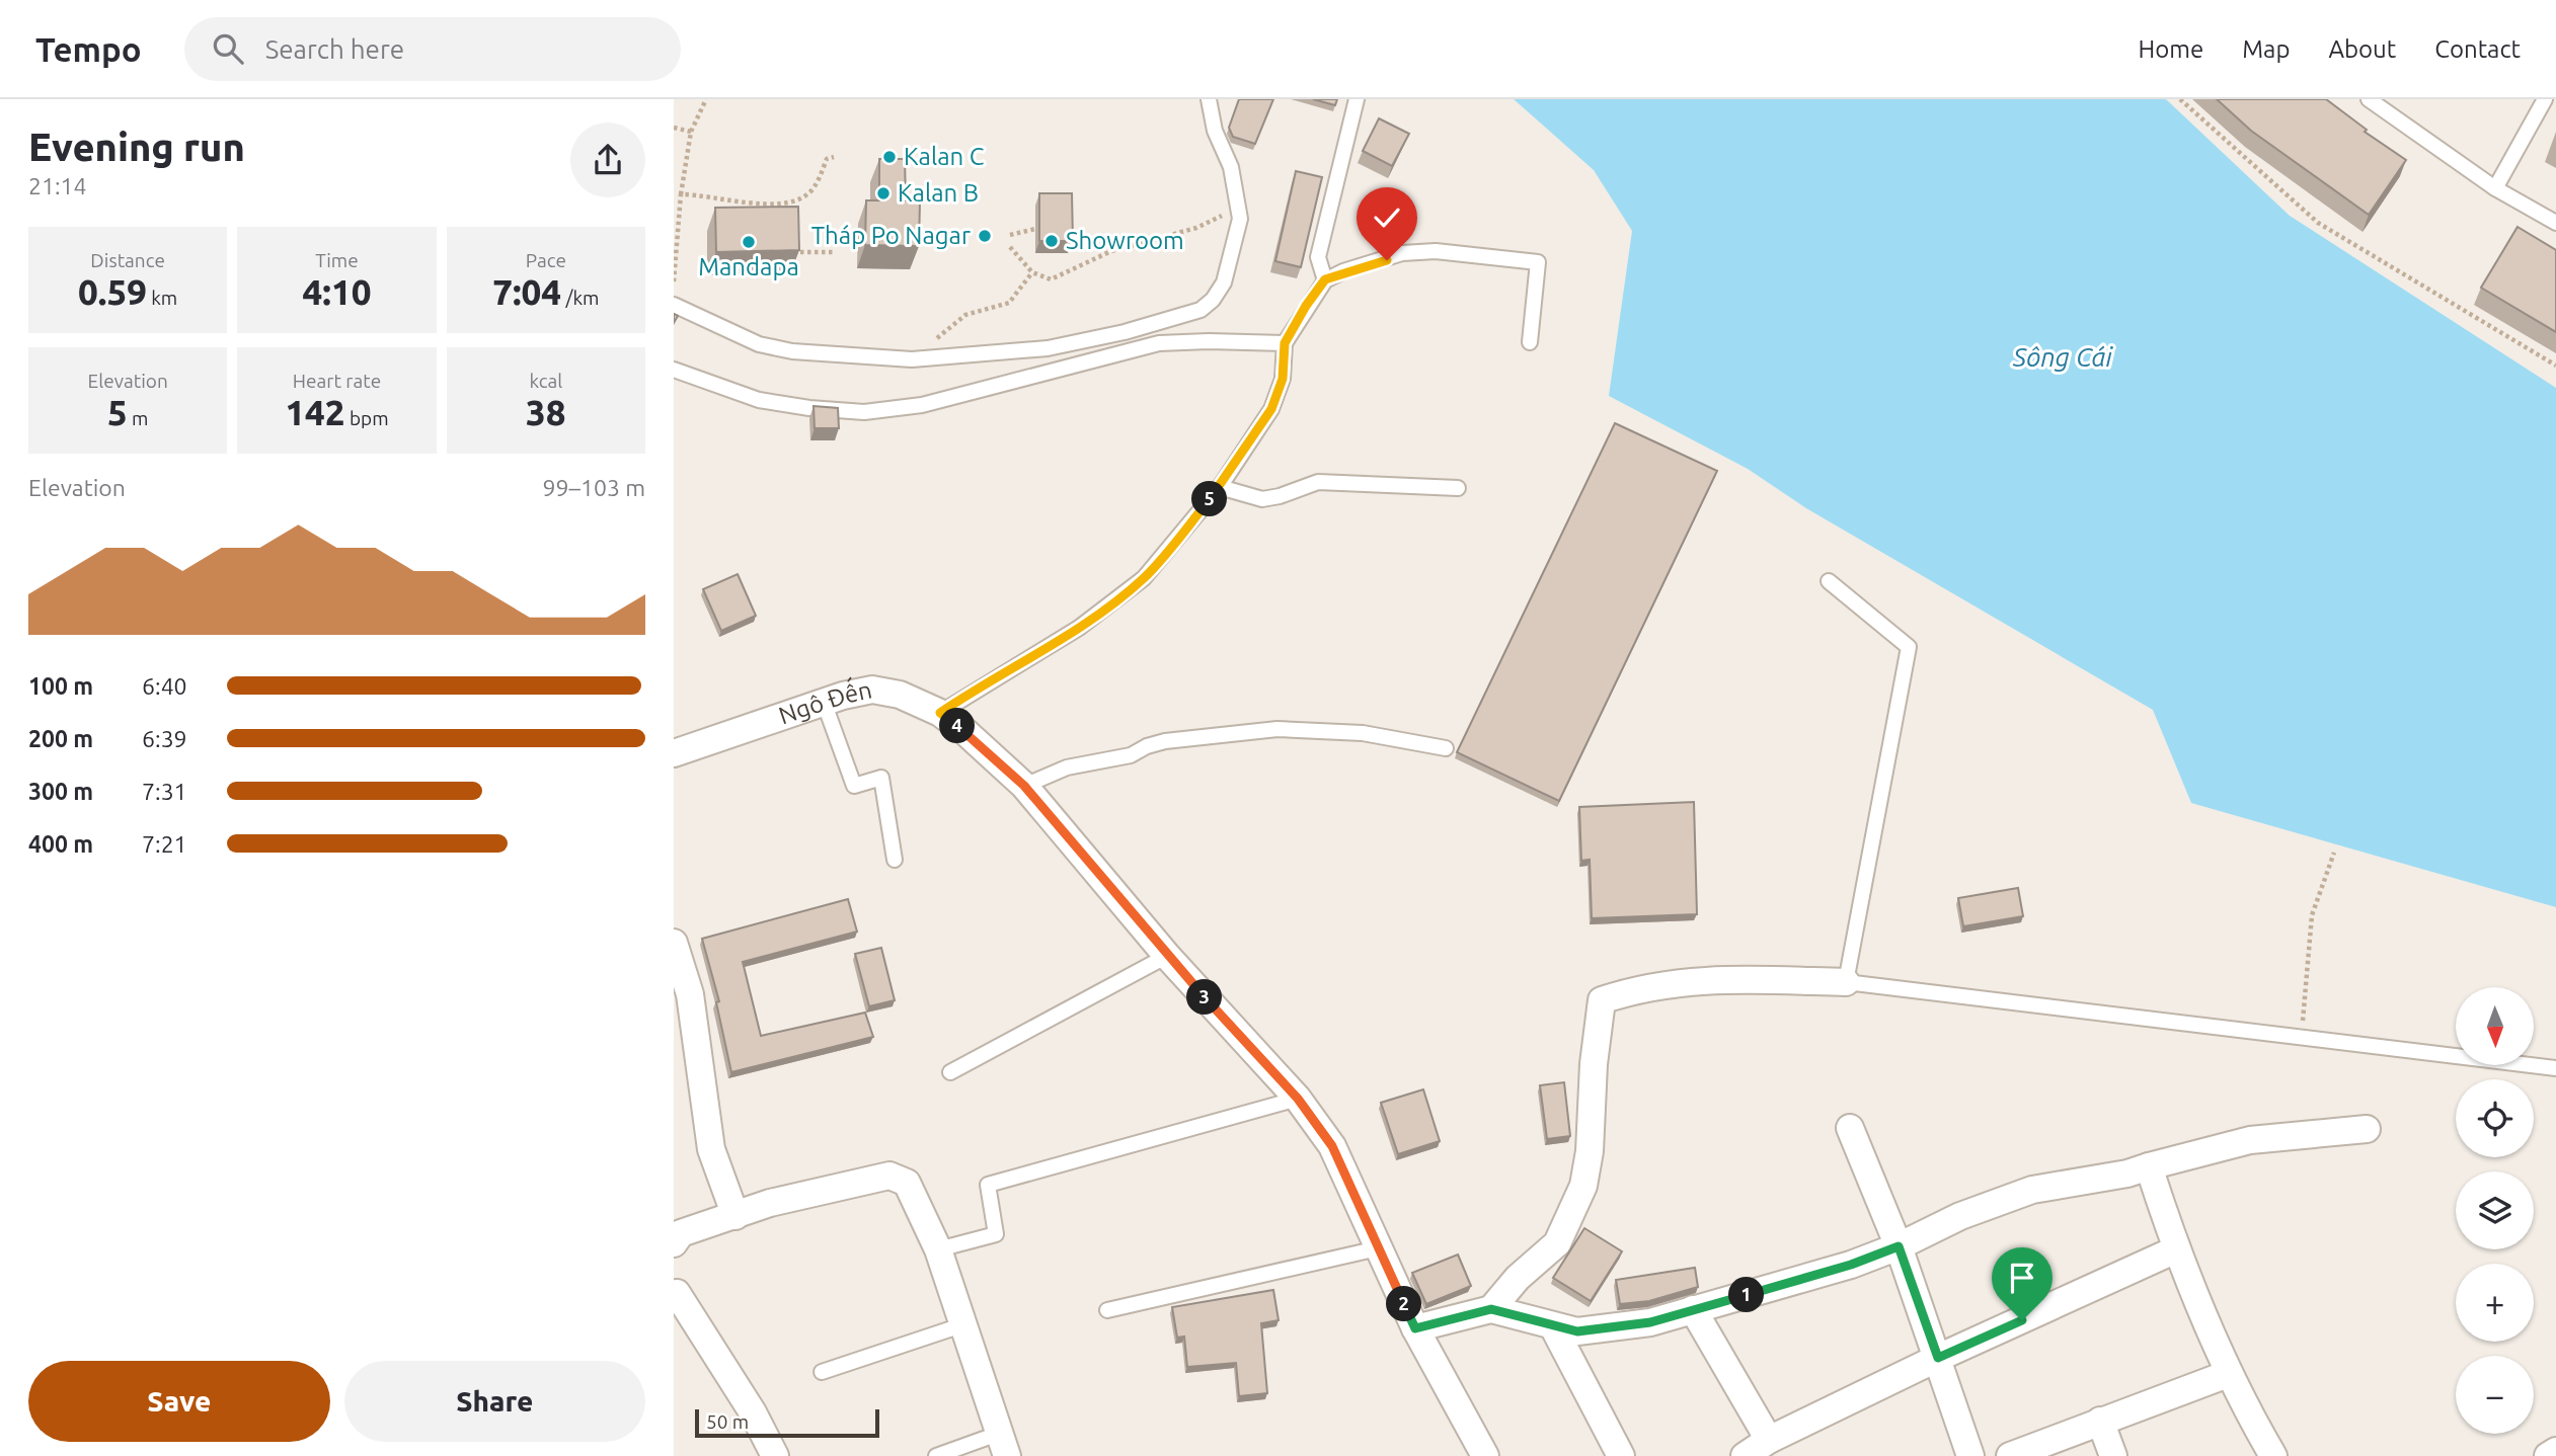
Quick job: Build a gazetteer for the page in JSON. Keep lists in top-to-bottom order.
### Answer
{
  "streets": {
    "street": ["Ngô Đến"]
  },
  "water": ["Sông Cái"],
  "places": [
    "Kalan C",
    "Kalan B",
    "Tháp Po Nagar",
    "Showroom",
    "Mandapa"
  ],
  "scale_bar": "50 m",
  "north": "bottom",
  "page": {
    "header": "Tempo",
    "search": "Search here",
    "nav": [
      "Home",
      "Map",
      "About",
      "Contact"
    ],
    "heading": ["Evening run", "21:14"],
    "stats": [
      ["Distance", "0.59 km"],
      ["Time", "4:10"],
      ["Pace", "7:04 /km"],
      ["Elevation", "5 m"],
      ["Heart rate", "142 bpm"],
      ["kcal", "38"]
    ],
    "chart": ["Elevation", "99–103 m"],
    "pins": [
      "5",
      "4",
      "3",
      "1",
      "2"
    ],
    "list": [
      {
        "name": "100 m",
        "note": "6:40"
      },
      {
        "name": "200 m",
        "note": "6:39"
      },
      {
        "name": "300 m",
        "note": "7:31"
      },
      {
        "name": "400 m",
        "note": "7:21"
      }
    ],
    "map_buttons": ["+", "−"],
    "buttons": ["Save", "Share"],
    "scale": "50 m"
  }
}
